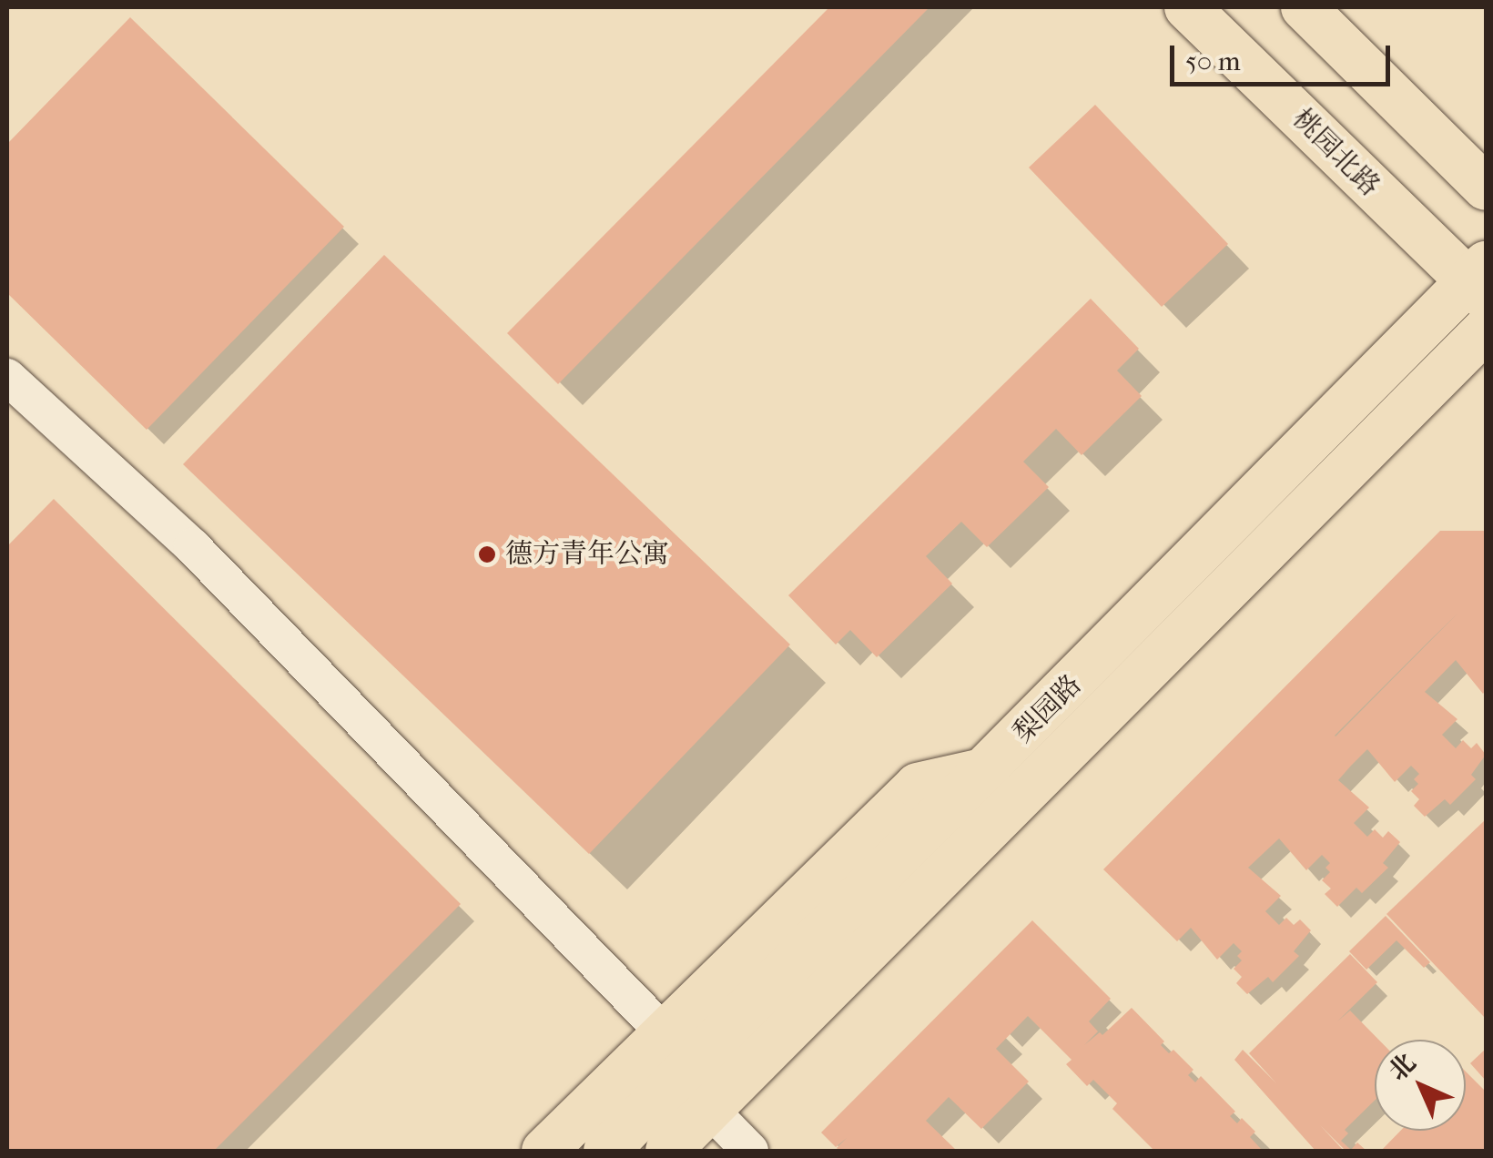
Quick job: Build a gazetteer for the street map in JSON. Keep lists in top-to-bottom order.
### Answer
{
  "streets": {
    "main road": ["桃园北路", "梨园路"]
  },
  "crossings": [
    ["桃园北路", "梨园路"]
  ],
  "places": ["德方青年公寓"],
  "scale_bar": "50 m",
  "north": "top left"
}
